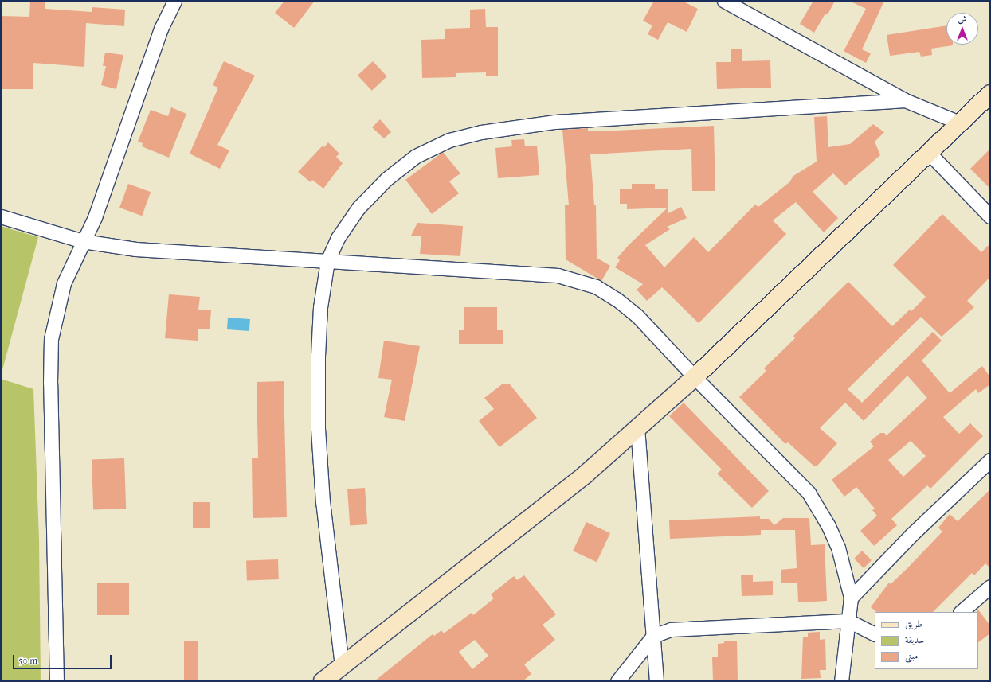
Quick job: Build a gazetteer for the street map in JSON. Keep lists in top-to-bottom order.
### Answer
{
  "legend": ["طريق", "حديقة", "مبنى"],
  "scale_bar": "50 m",
  "north": "top"
}
